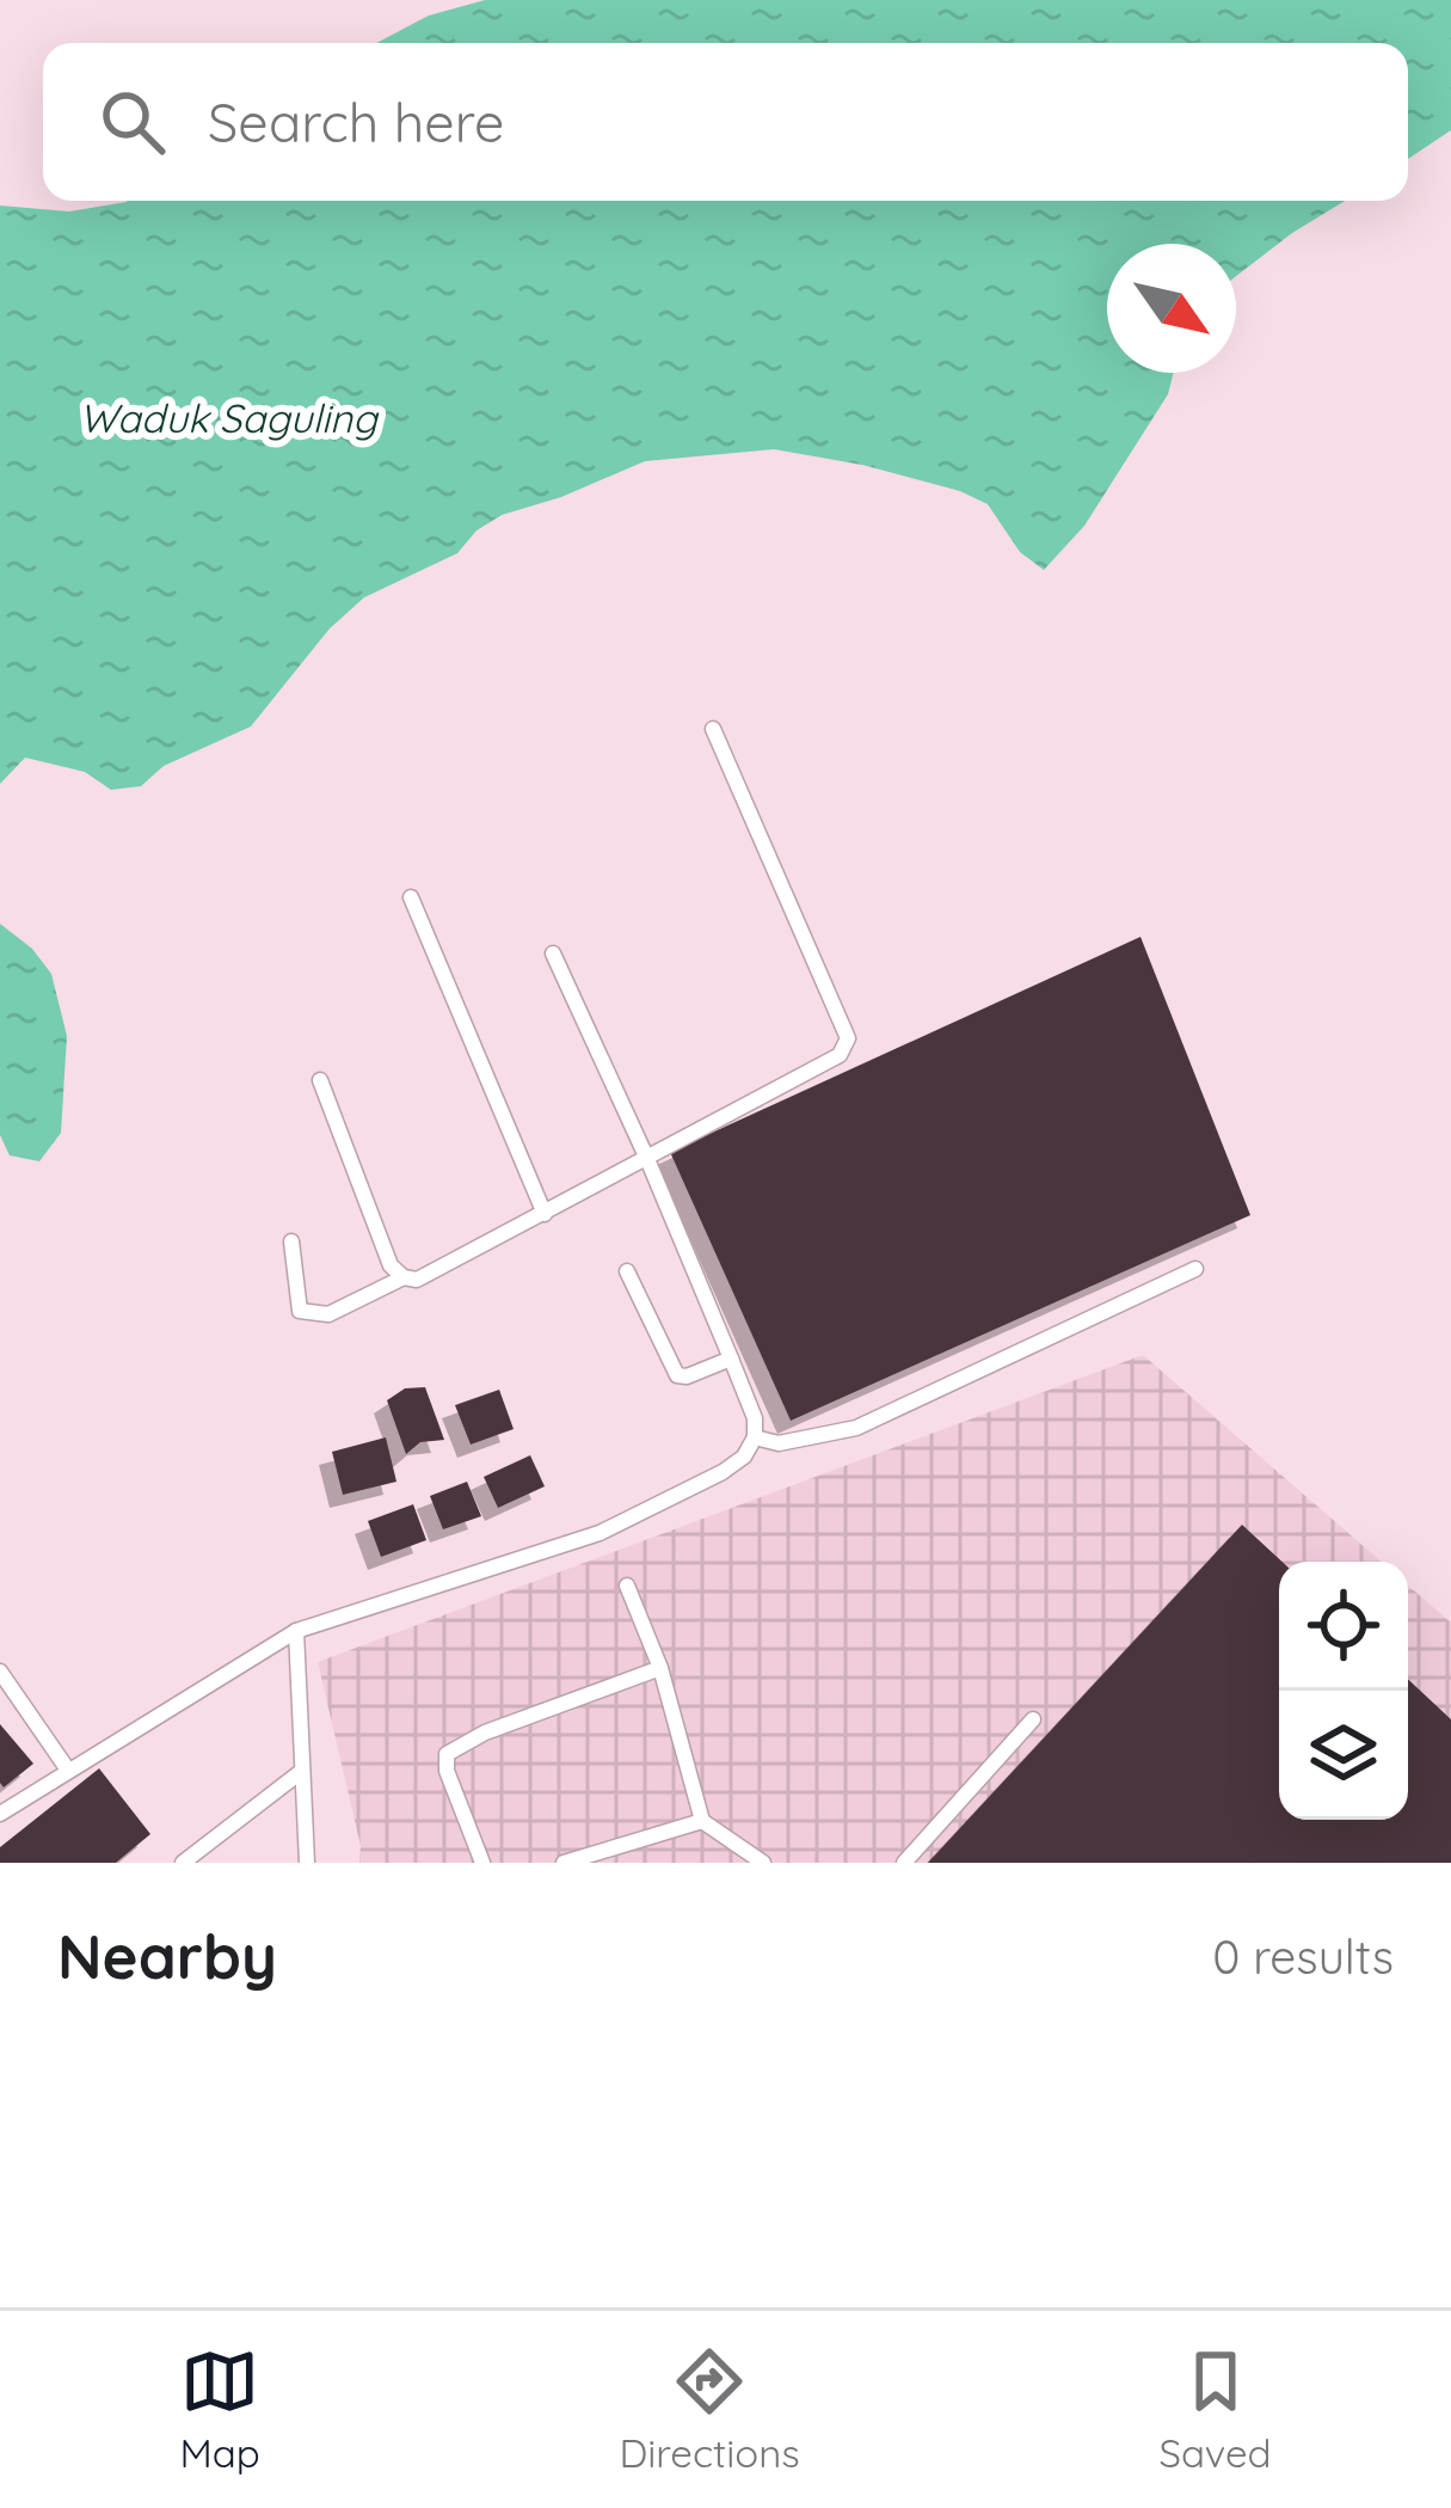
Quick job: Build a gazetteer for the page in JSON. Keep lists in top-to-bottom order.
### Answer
{
  "water": ["Waduk Saguling"],
  "north": "bottom right",
  "page": {
    "search": "Search here",
    "heading": ["Nearby", "0 results"],
    "nav": ["Map", "Directions", "Saved"]
  }
}
